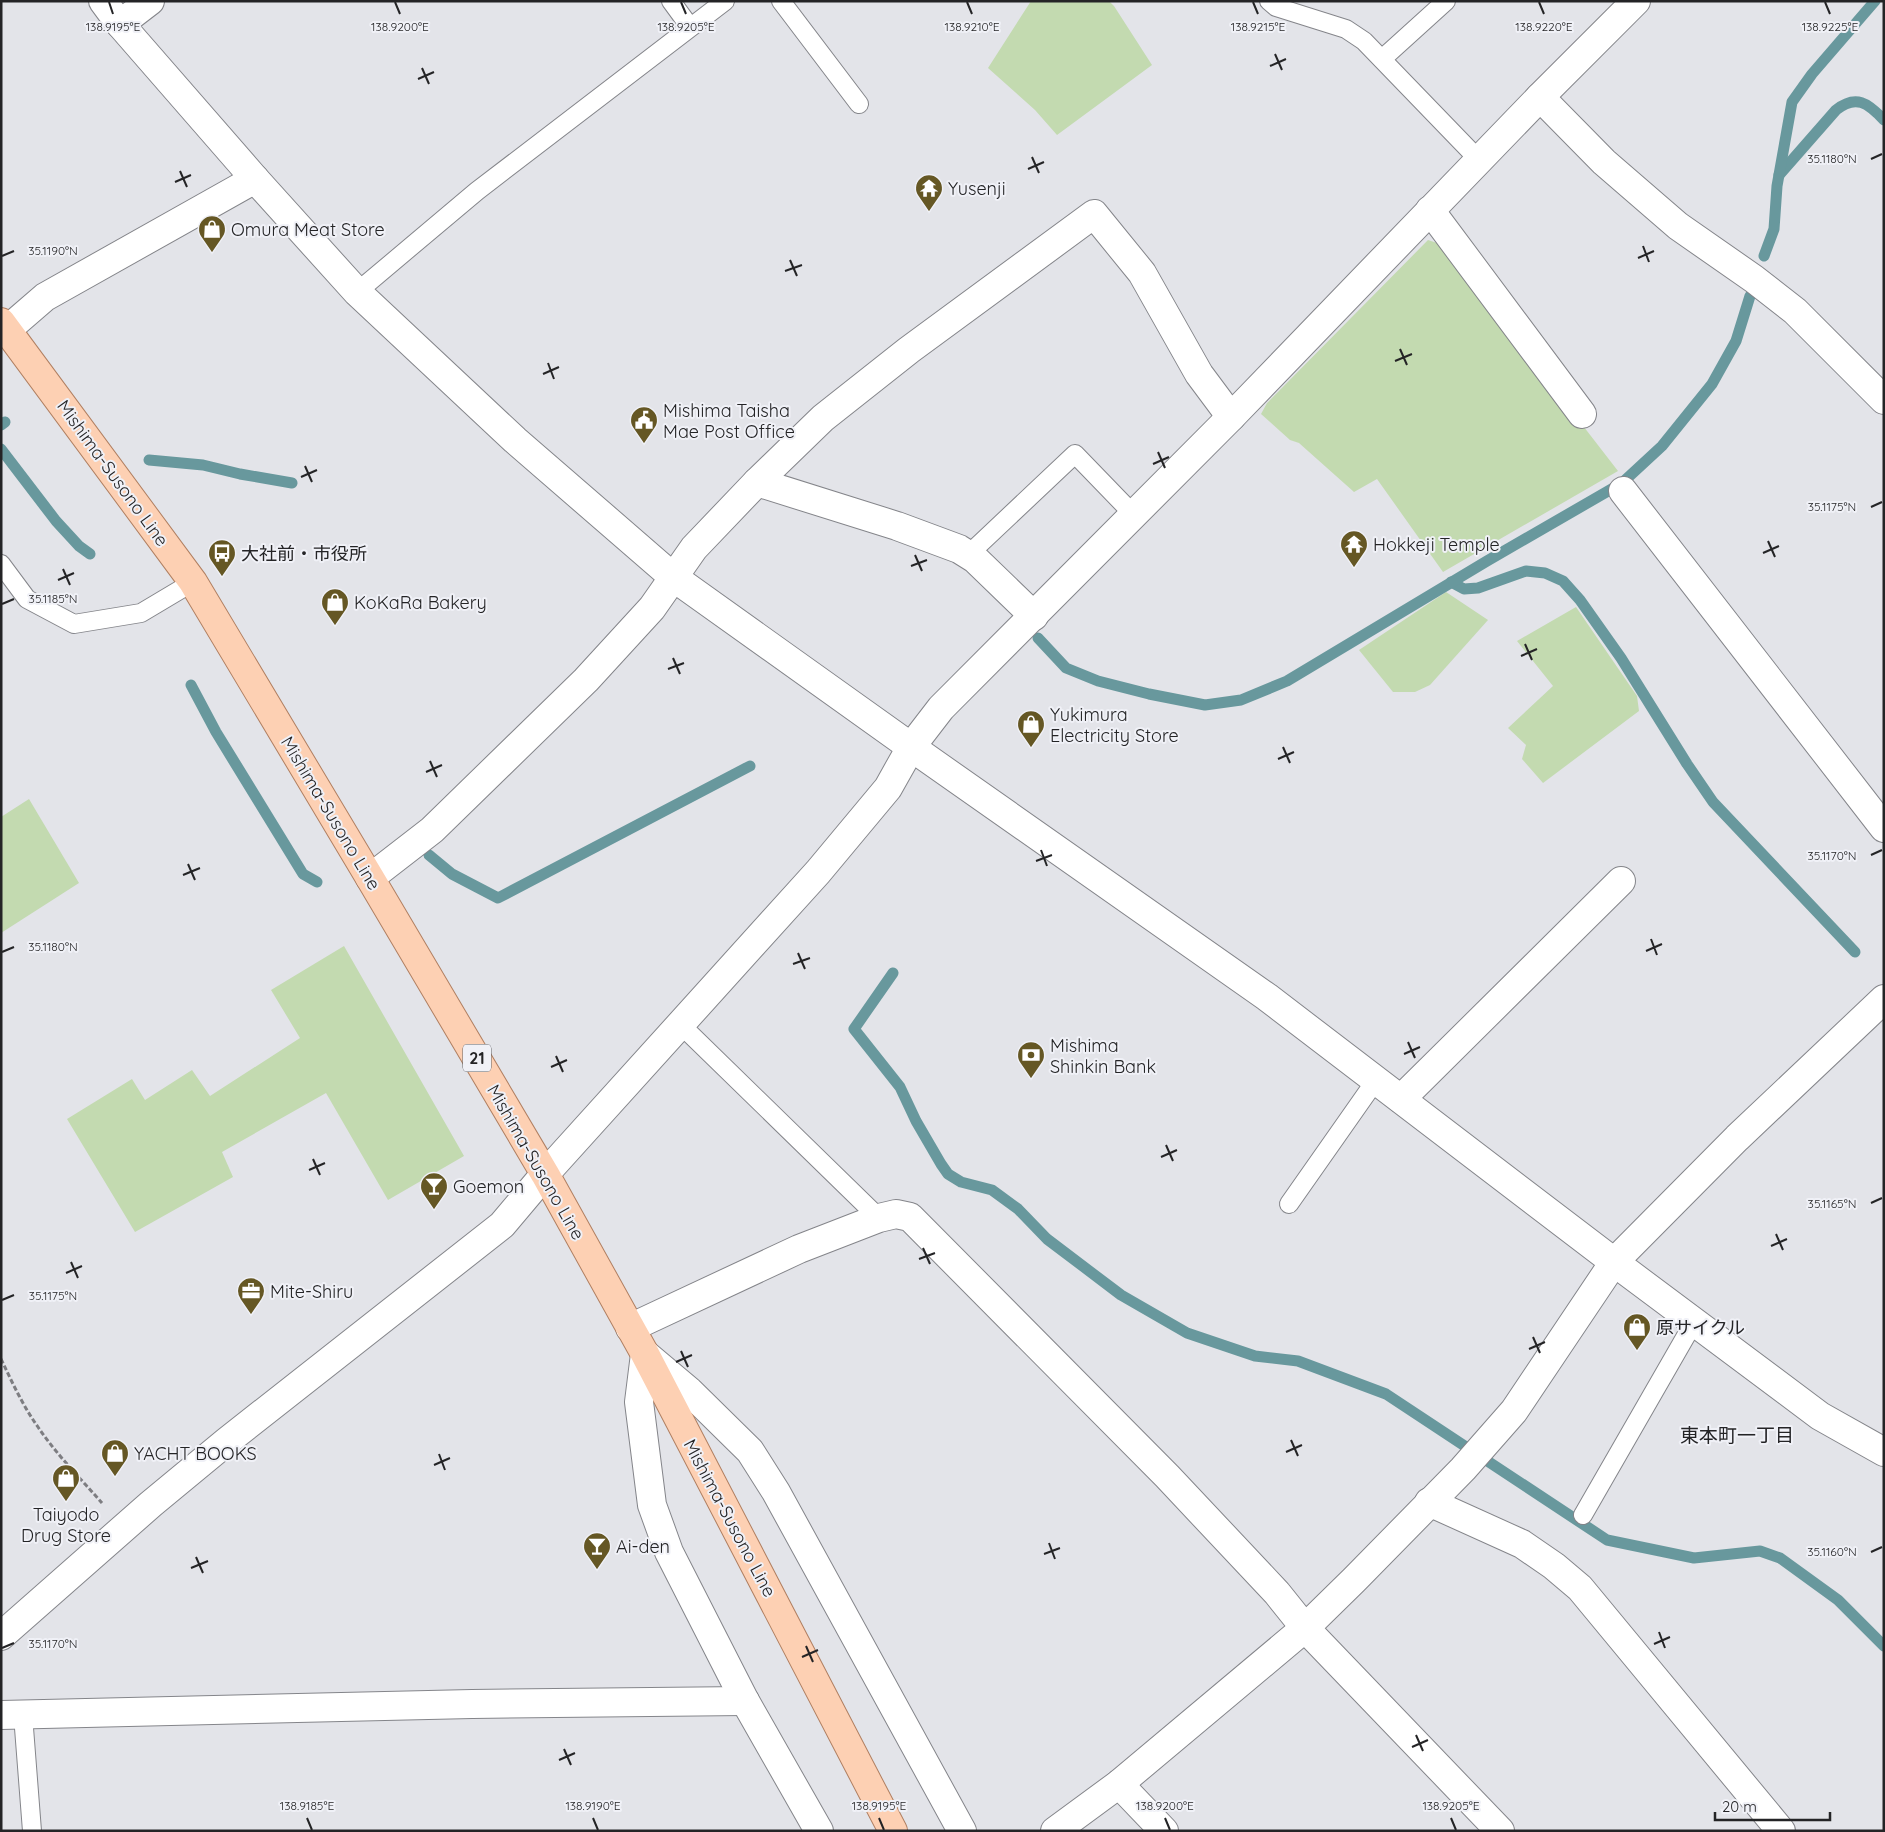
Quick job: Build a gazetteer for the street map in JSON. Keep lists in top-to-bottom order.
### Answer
{
  "streets": {
    "main road": ["Mishima-Susono Line", "21"]
  },
  "districts": ["東本町一丁目"],
  "places": {
    "temple": ["Yusenji", "Hokkeji Temple"],
    "shop": [
      "Omura Meat Store",
      "KoKaRa Bakery",
      "Yukimura Electricity Store",
      "原サイクル",
      "YACHT BOOKS",
      "Taiyodo Drug Store"
    ],
    "public building": ["Mishima Taisha Mae Post Office"],
    "bus stop": ["大社前・市役所"],
    "bank": ["Mishima Shinkin Bank"],
    "bar": ["Goemon", "Ai-den"],
    "office": ["Mite-Shiru"]
  },
  "scale_bar": "20 m",
  "coordinates": [
    "138.9195°E",
    "138.9200°E",
    "138.9205°E",
    "138.9210°E",
    "138.9215°E",
    "138.9220°E",
    "138.9225°E",
    "35.1180°N",
    "35.1190°N",
    "35.1175°N",
    "35.1185°N",
    "35.1170°N",
    "35.1165°N",
    "35.1160°N",
    "138.9185°E",
    "138.9190°E"
  ]
}
